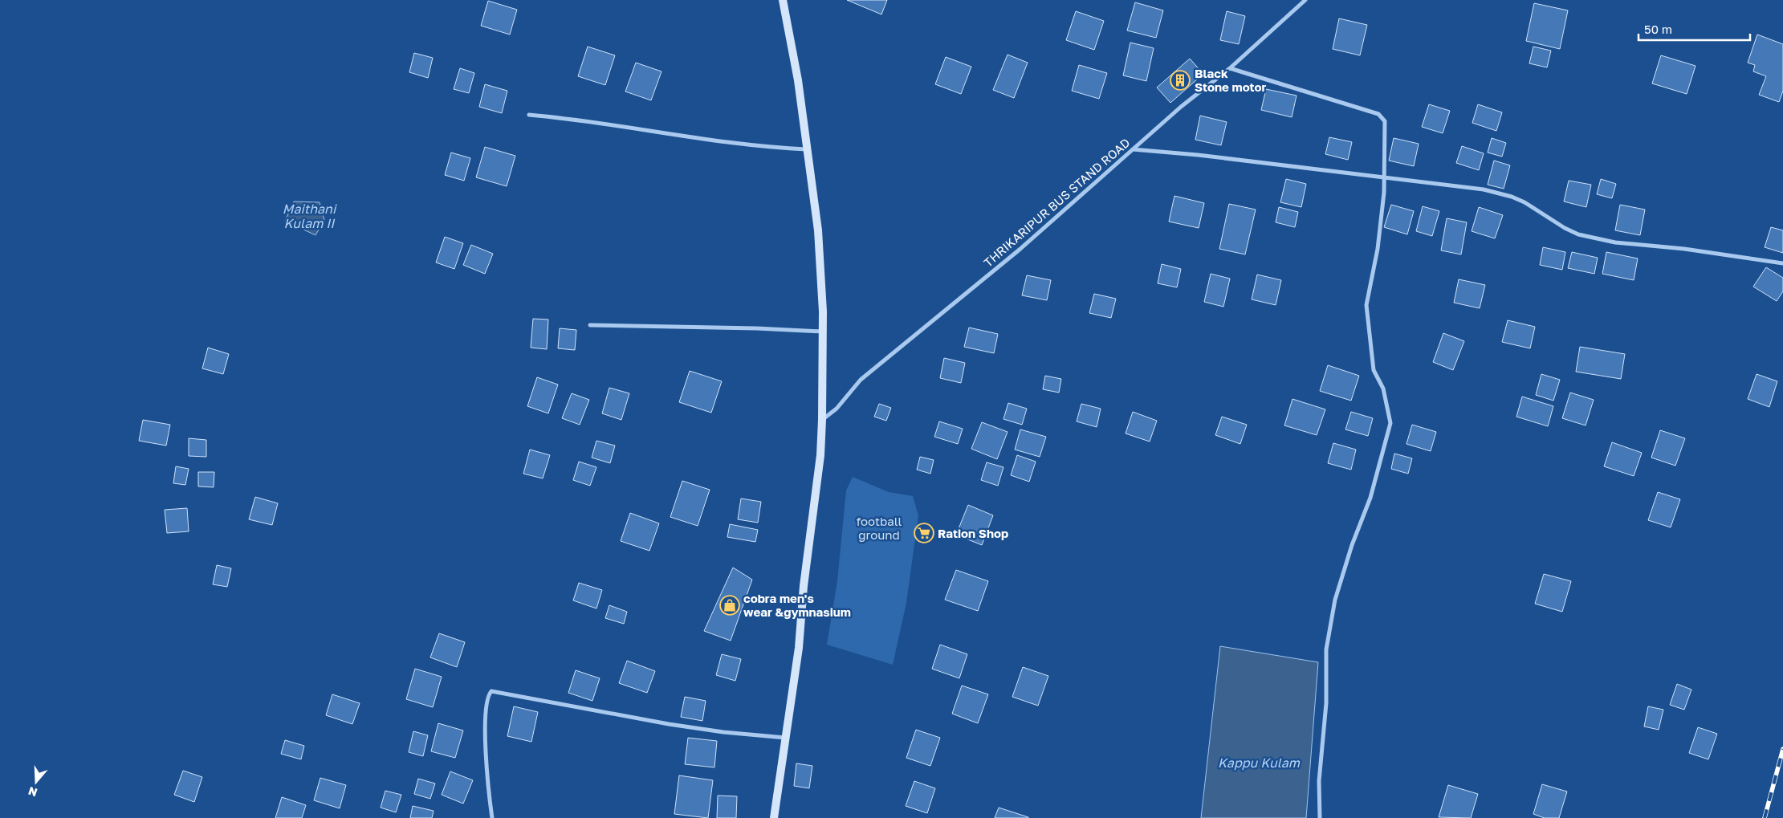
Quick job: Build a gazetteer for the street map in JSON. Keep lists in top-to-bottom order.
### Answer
{
  "streets": {
    "street": ["THRIKARIPUR BUS STAND ROAD"]
  },
  "water": ["Maithani Kulam II", "Kappu Kulam"],
  "parks": ["football ground"],
  "places": {
    "building": ["Black Stone motor"],
    "supermarket": ["Ration Shop"],
    "shop": ["cobra men's wear &gymnasium"]
  },
  "scale_bar": "50 m",
  "north": "bottom"
}
